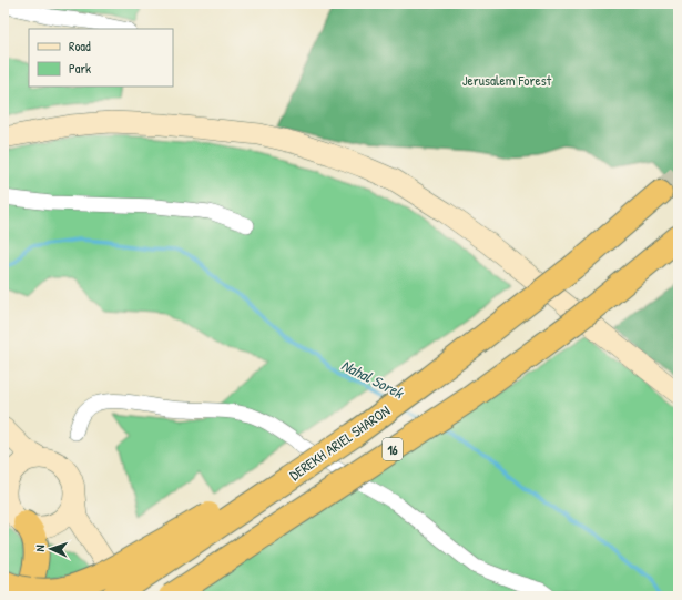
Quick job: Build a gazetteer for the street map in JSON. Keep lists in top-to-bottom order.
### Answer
{
  "streets": {
    "highway": ["DEREKH ARIEL SHARON", "16"]
  },
  "water": ["Nahal Sorek"],
  "parks": ["Jerusalem Forest"],
  "legend": ["Road", "Park"],
  "north": "left"
}
